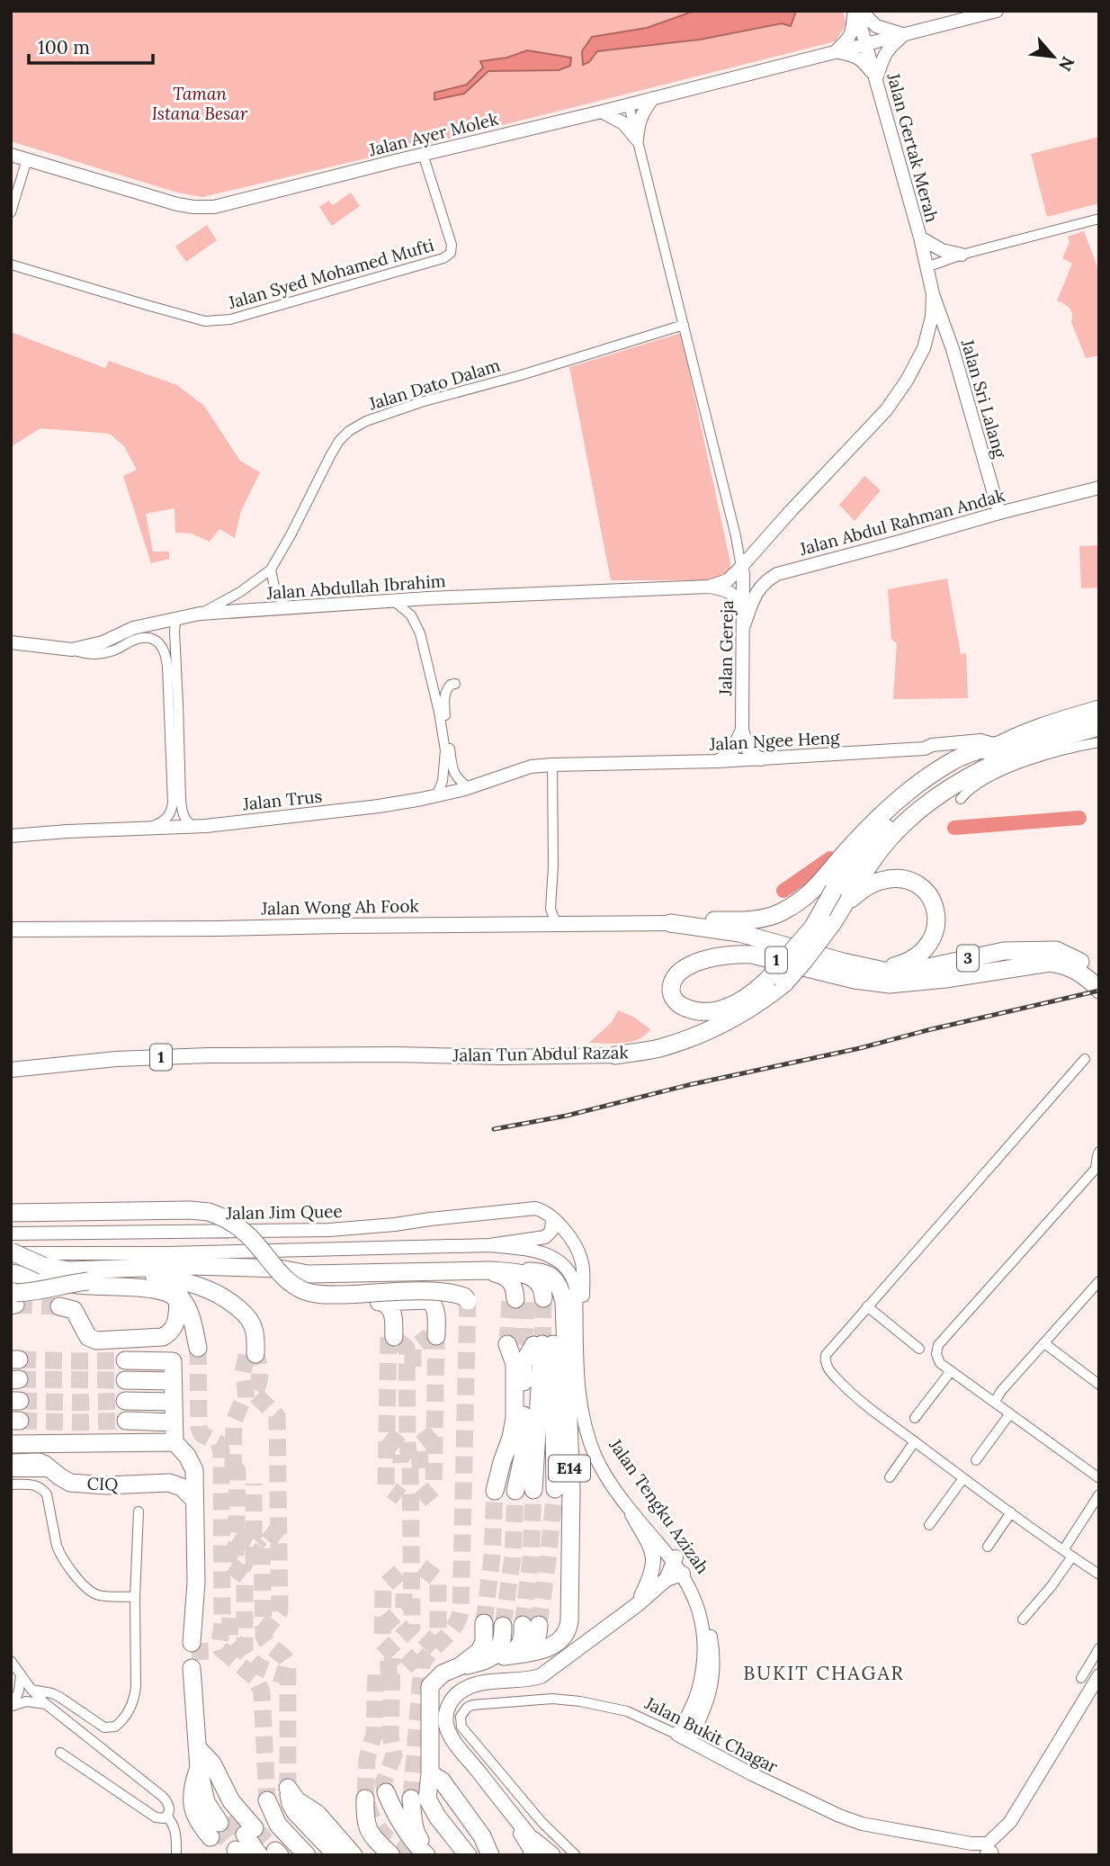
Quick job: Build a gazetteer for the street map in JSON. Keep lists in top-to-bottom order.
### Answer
{
  "streets": {
    "highway": [
      "3",
      "1",
      "Jalan Tun Abdul Razak",
      "E14",
      "CIQ"
    ],
    "main road": [
      "Jalan Ayer Molek",
      "Jalan Gertak Merah",
      "Jalan Sri Lalang",
      "Jalan Abdul Rahman Andak",
      "Jalan Abdullah Ibrahim",
      "Jalan Gereja",
      "Jalan Ngee Heng",
      "Jalan Trus",
      "Jalan Wong Ah Fook",
      "Jalan Jim Quee",
      "Jalan Tengku Azizah",
      "Jalan Bukit Chagar"
    ],
    "street": ["Jalan Syed Mohamed Mufti", "Jalan Dato Dalam"]
  },
  "crossings": [
    ["Jalan Ayer Molek", "Jalan Gertak Merah"],
    ["Jalan Ayer Molek", "Jalan Syed Mohamed Mufti"],
    ["Jalan Gertak Merah", "Jalan Sri Lalang"],
    ["Jalan Gertak Merah", "Jalan Abdul Rahman Andak"],
    ["Jalan Dato Dalam", "Jalan Abdullah Ibrahim"],
    ["Jalan Sri Lalang", "Jalan Abdul Rahman Andak"],
    ["Jalan Abdul Rahman Andak", "Jalan Abdullah Ibrahim"],
    ["Jalan Abdul Rahman Andak", "Jalan Gereja"],
    ["Jalan Abdullah Ibrahim", "Jalan Gereja"],
    ["Jalan Gereja", "Jalan Ngee Heng"],
    ["Jalan Ngee Heng", "Jalan Trus"],
    ["Jalan Ngee Heng", "Jalan Tun Abdul Razak"],
    ["Jalan Wong Ah Fook", "3"],
    ["3", "1"],
    ["1", "Jalan Tun Abdul Razak"],
    ["Jalan Jim Quee", "Jalan Tengku Azizah"],
    ["Jalan Tengku Azizah", "Jalan Bukit Chagar"]
  ],
  "districts": ["BUKIT CHAGAR"],
  "parks": ["Taman Istana Besar"],
  "scale_bar": "100 m",
  "north": "bottom right"
}
